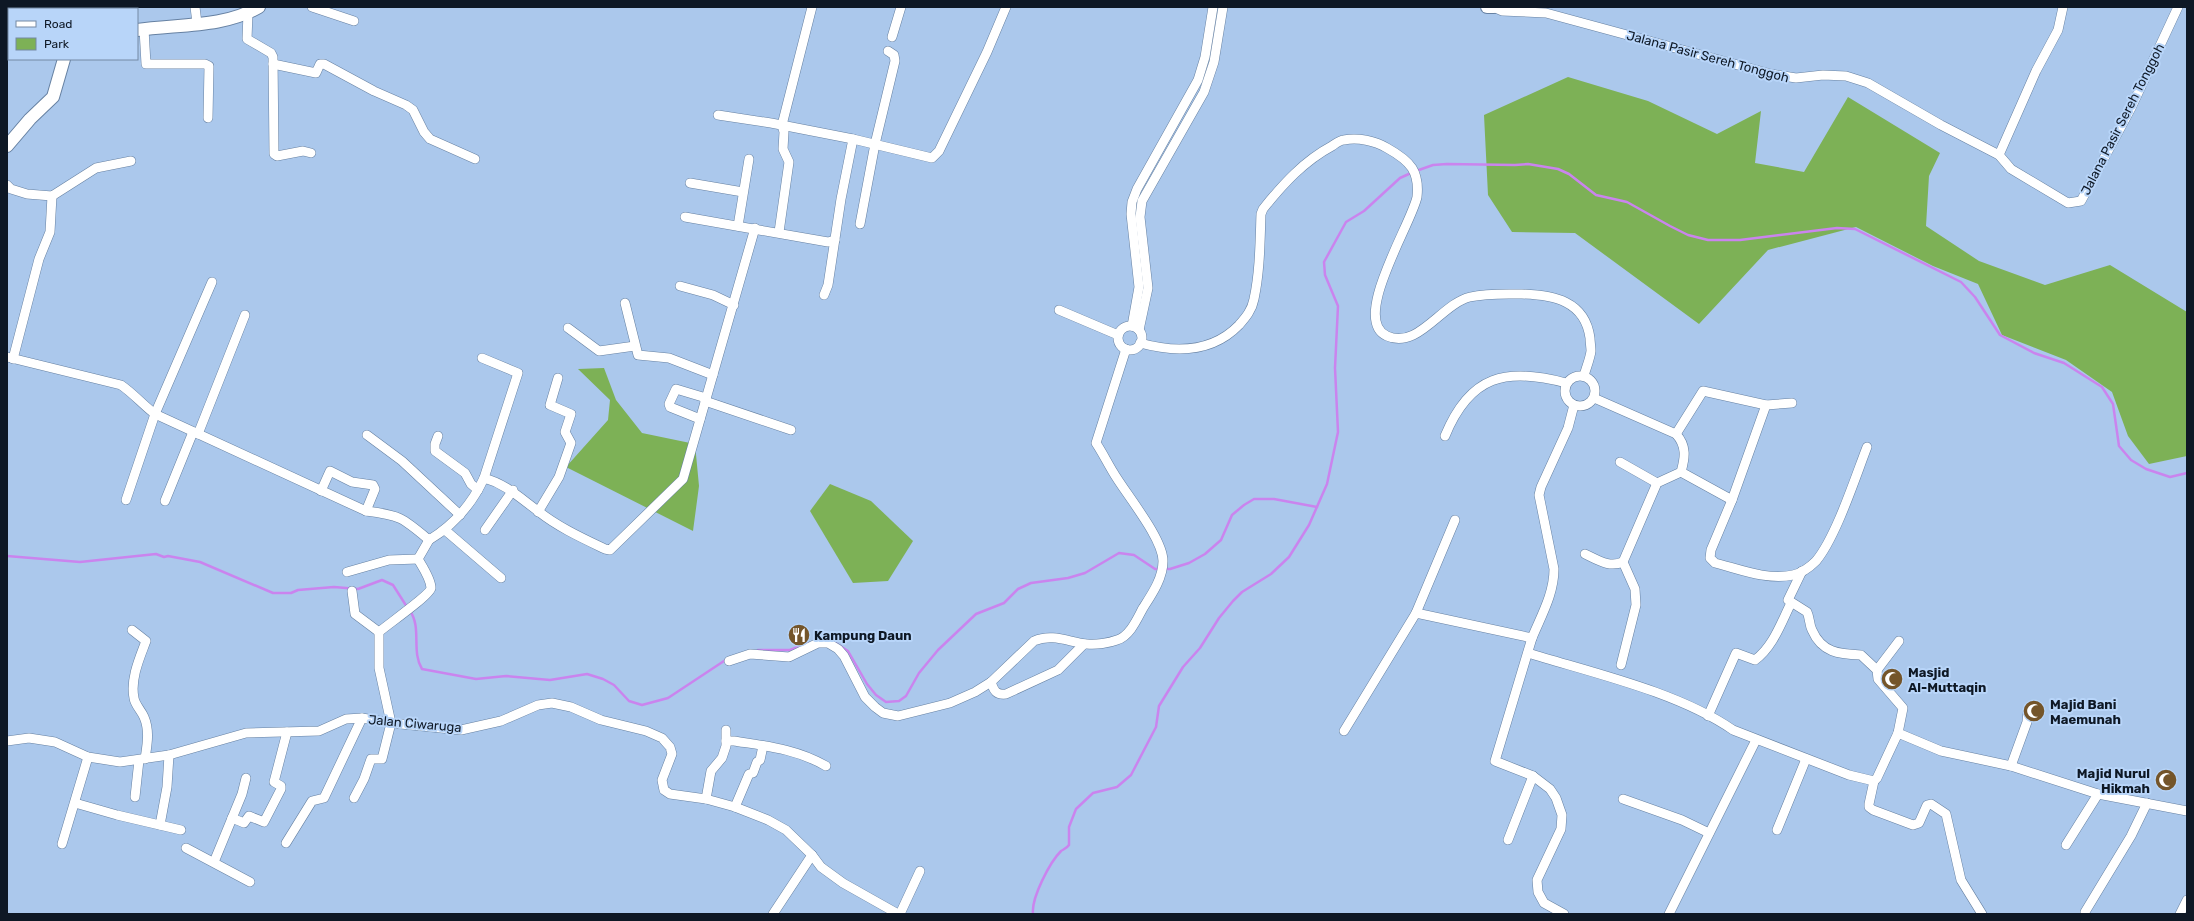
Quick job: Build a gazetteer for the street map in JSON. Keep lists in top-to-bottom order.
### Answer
{
  "streets": {
    "street": ["Jalana Pasir Sereh Tonggoh", "Jalan Ciwaruga"]
  },
  "places": {
    "restaurant": ["Kampung Daun"],
    "mosque": ["Masjid Al-Muttaqin", "Majid Bani Maemunah", "Majid Nurul Hikmah"]
  },
  "legend": ["Road", "Park"]
}
